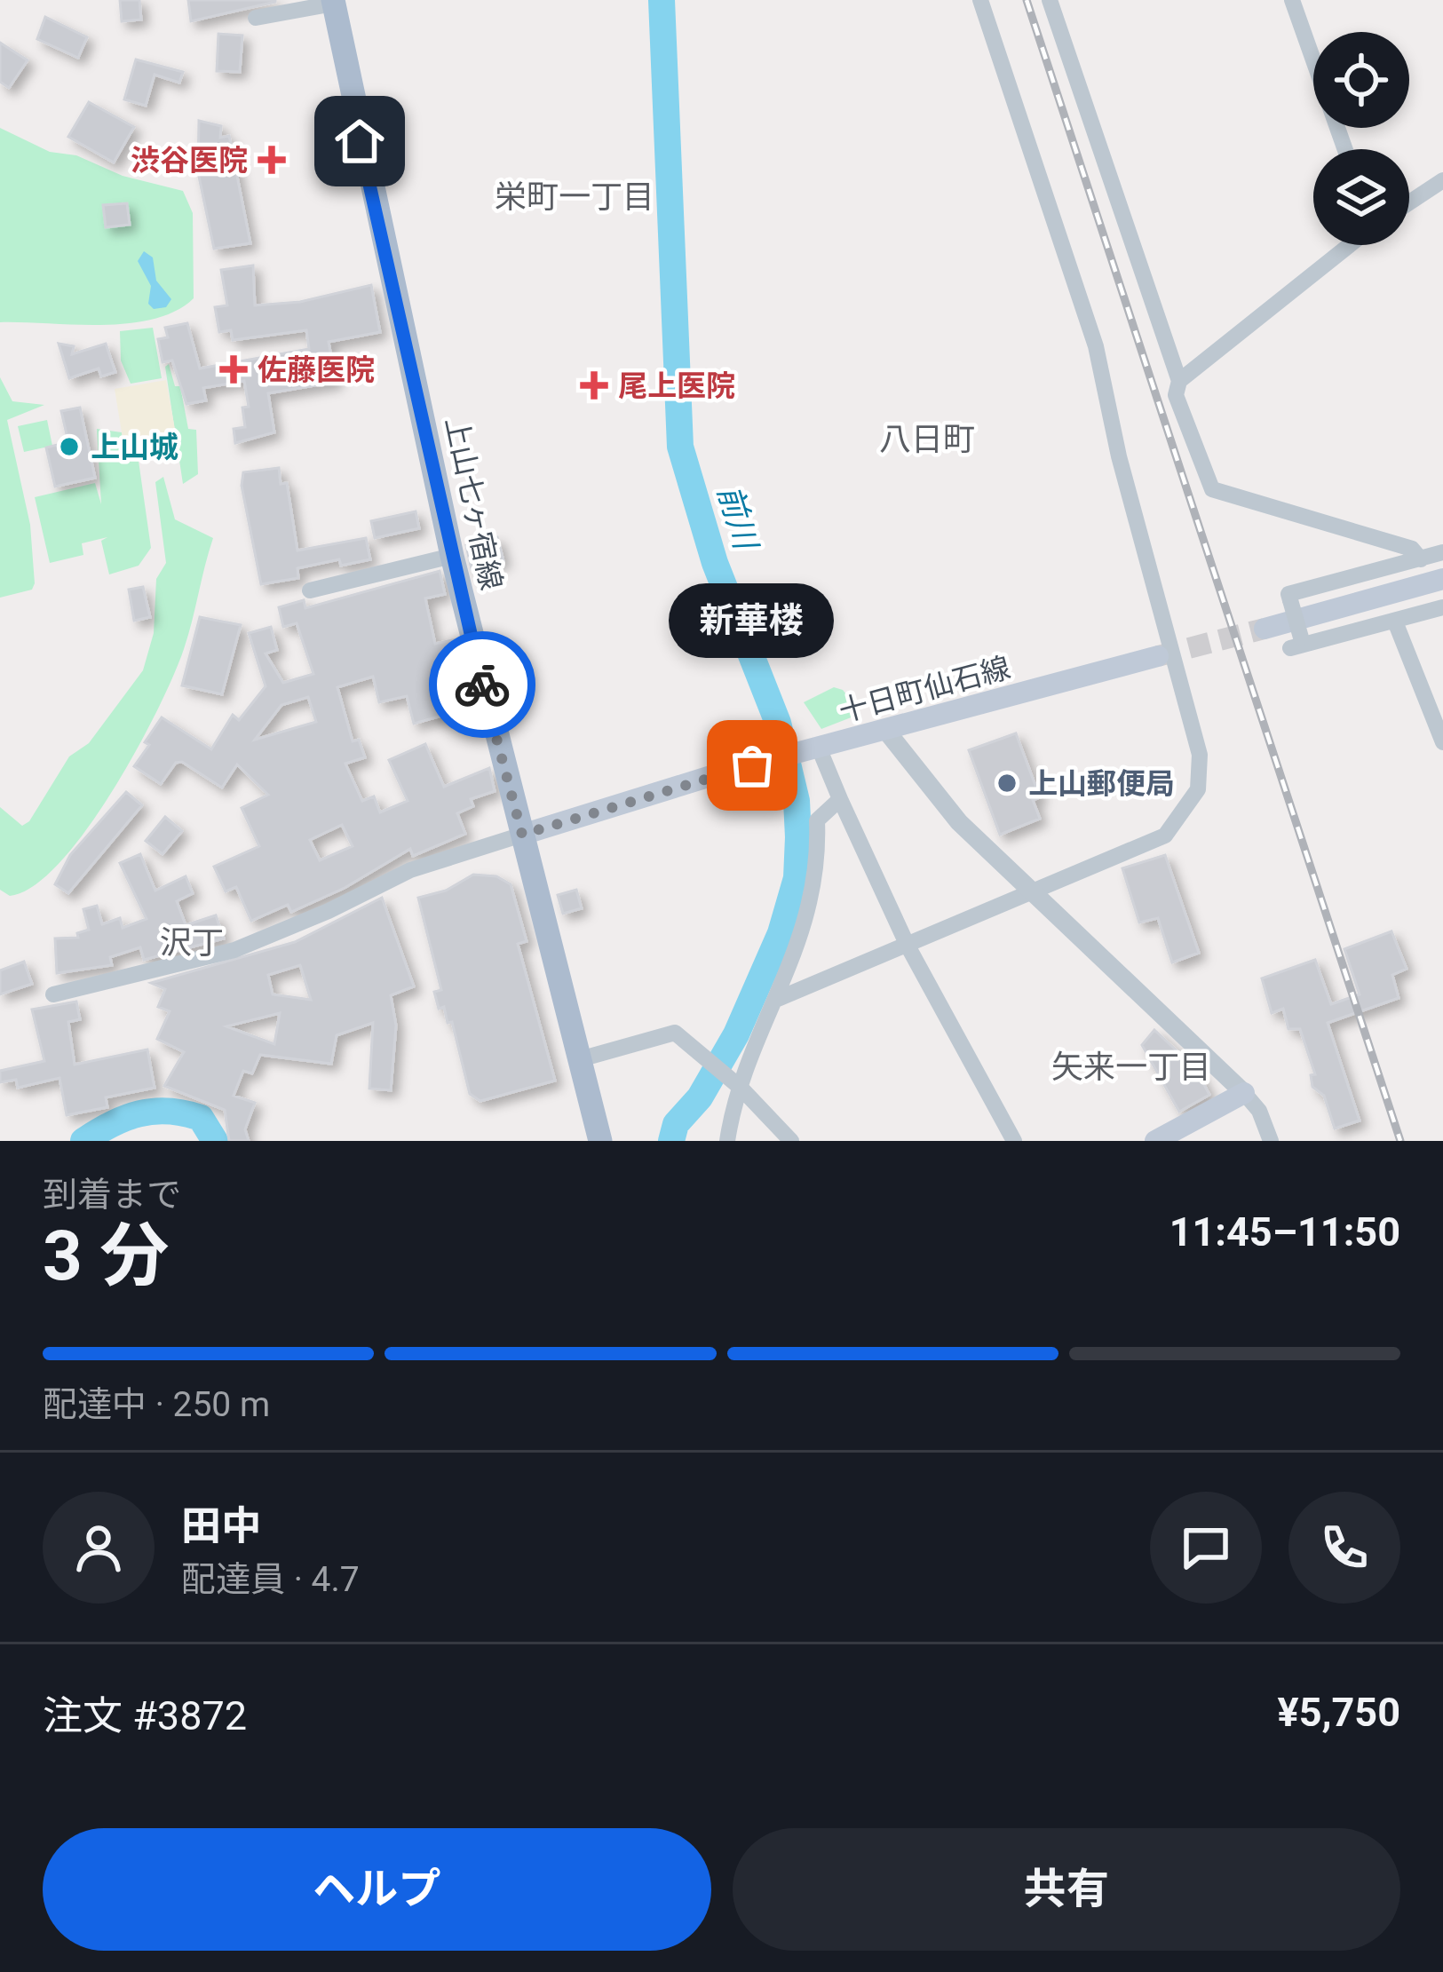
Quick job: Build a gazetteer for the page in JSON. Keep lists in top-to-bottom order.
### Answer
{
  "streets": {
    "main road": ["上山七ヶ宿線", "十日町仙石線"]
  },
  "crossings": [
    ["上山七ヶ宿線", "十日町仙石線"]
  ],
  "districts": [
    "栄町一丁目",
    "八日町",
    "沢丁",
    "矢来一丁目"
  ],
  "water": ["前川"],
  "places": {
    "health": ["渋谷医院", "佐藤医院", "尾上医院"],
    "other": ["上山城", "新華楼", "上山郵便局"]
  },
  "page": {
    "bubble": "新華楼",
    "heading": ["3 分", "到着まで", "11:45–11:50"],
    "panel": [
      "田中",
      "配達員 · 4.7",
      "注文 #3872",
      "¥5,750"
    ],
    "bar": "配達中 · 250 m",
    "buttons": ["ヘルプ", "共有"]
  }
}
